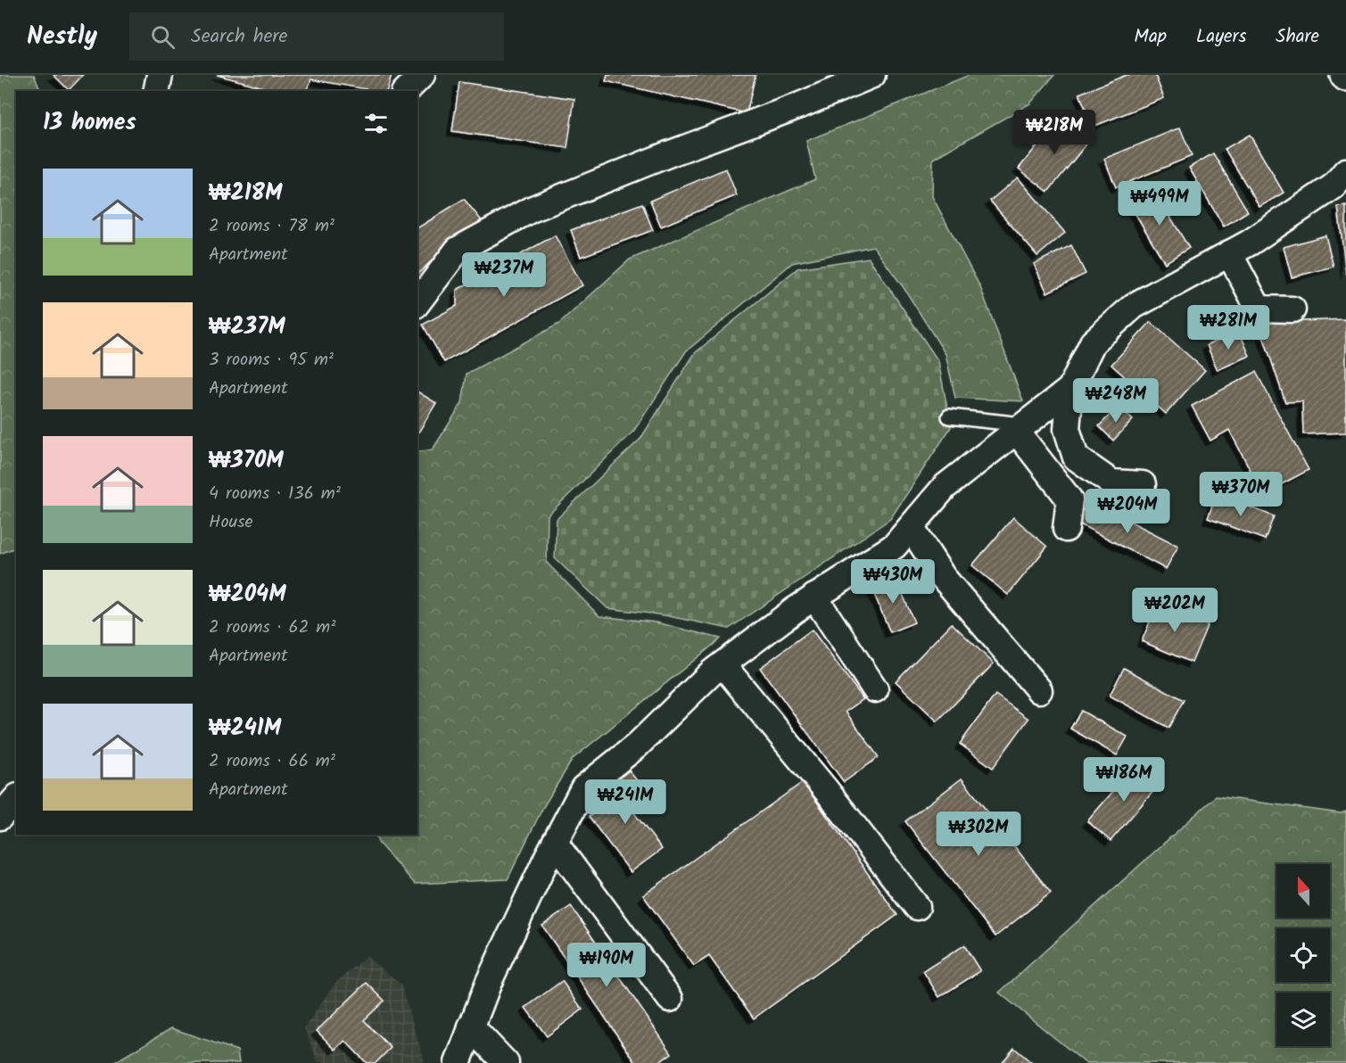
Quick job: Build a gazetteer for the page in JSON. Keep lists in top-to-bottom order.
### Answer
{
  "north": "top",
  "page": {
    "header": "Nestly",
    "search": "Search here",
    "nav": ["Map", "Layers", "Share"],
    "heading": "13 homes",
    "price": [
      "₩218M",
      "₩499M",
      "₩237M",
      "₩281M",
      "₩248M",
      "₩370M",
      "₩204M",
      "₩430M",
      "₩202M",
      "₩186M",
      "₩241M",
      "₩302M",
      "₩190M"
    ],
    "list": [
      {
        "name": "₩218M",
        "note": "2 rooms · 78 m² · Apartment"
      },
      {
        "name": "₩237M",
        "note": "3 rooms · 95 m² · Apartment"
      },
      {
        "name": "₩370M",
        "note": "4 rooms · 136 m² · House"
      },
      {
        "name": "₩204M",
        "note": "2 rooms · 62 m² · Apartment"
      },
      {
        "name": "₩241M",
        "note": "2 rooms · 66 m² · Apartment"
      }
    ]
  }
}
